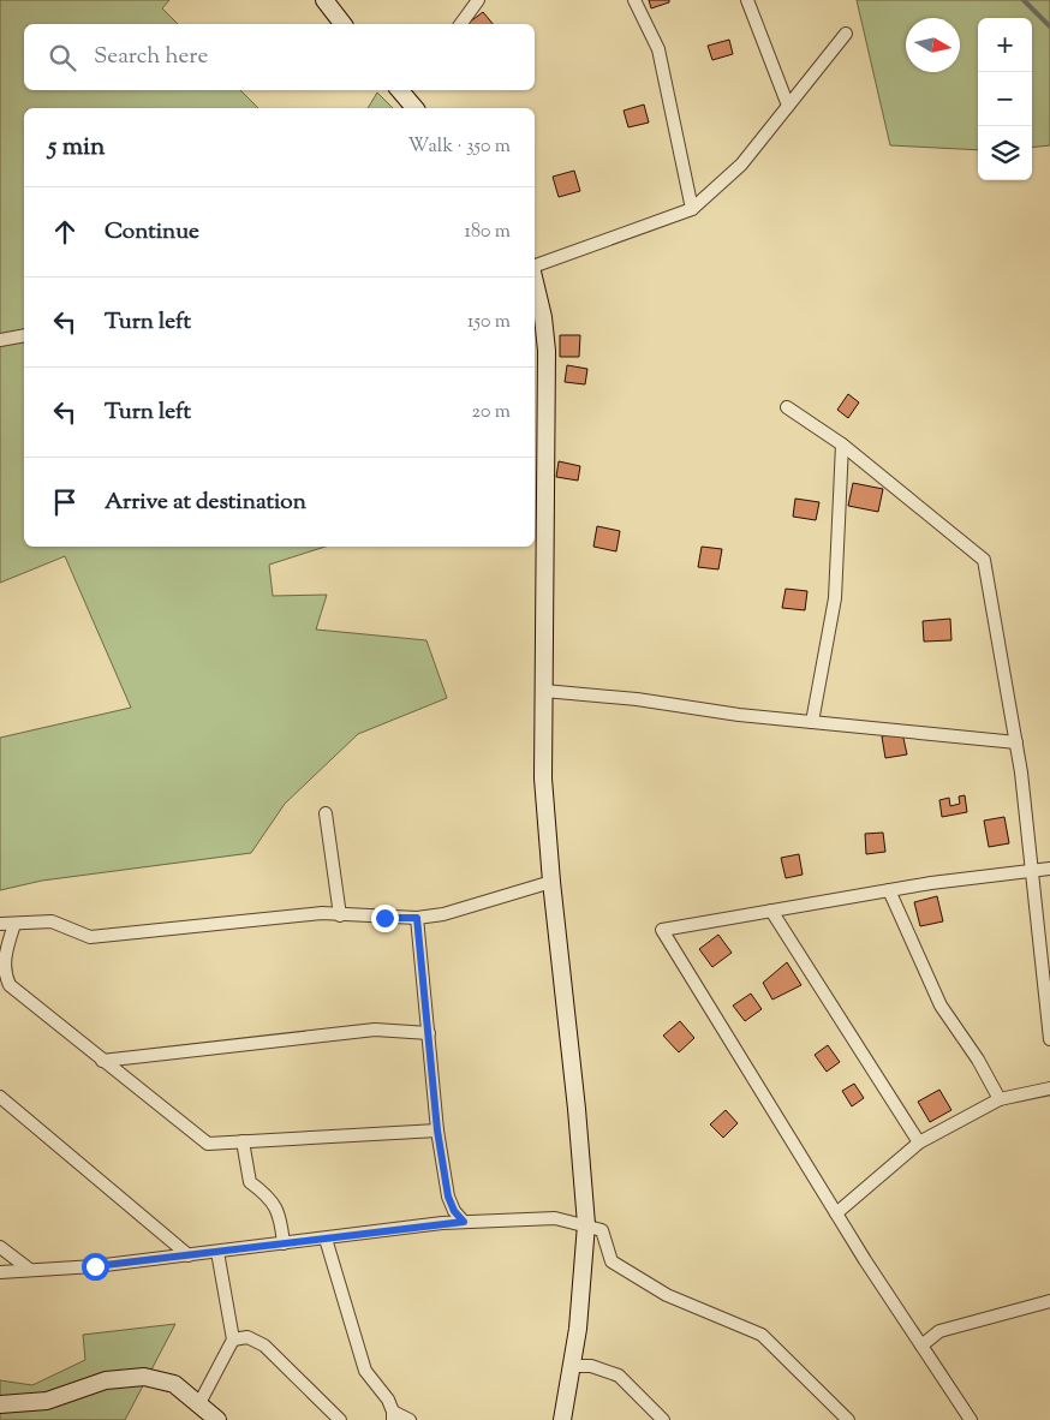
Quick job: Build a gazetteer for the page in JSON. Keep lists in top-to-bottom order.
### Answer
{
  "north": "right",
  "page": {
    "map_buttons": ["+", "−"],
    "search": "Search here",
    "heading": ["5 min", "Walk · 350 m"],
    "list": [
      ["Continue", "180 m"],
      ["Turn left", "150 m"],
      ["Turn left", "20 m"],
      "Arrive at destination"
    ]
  }
}
